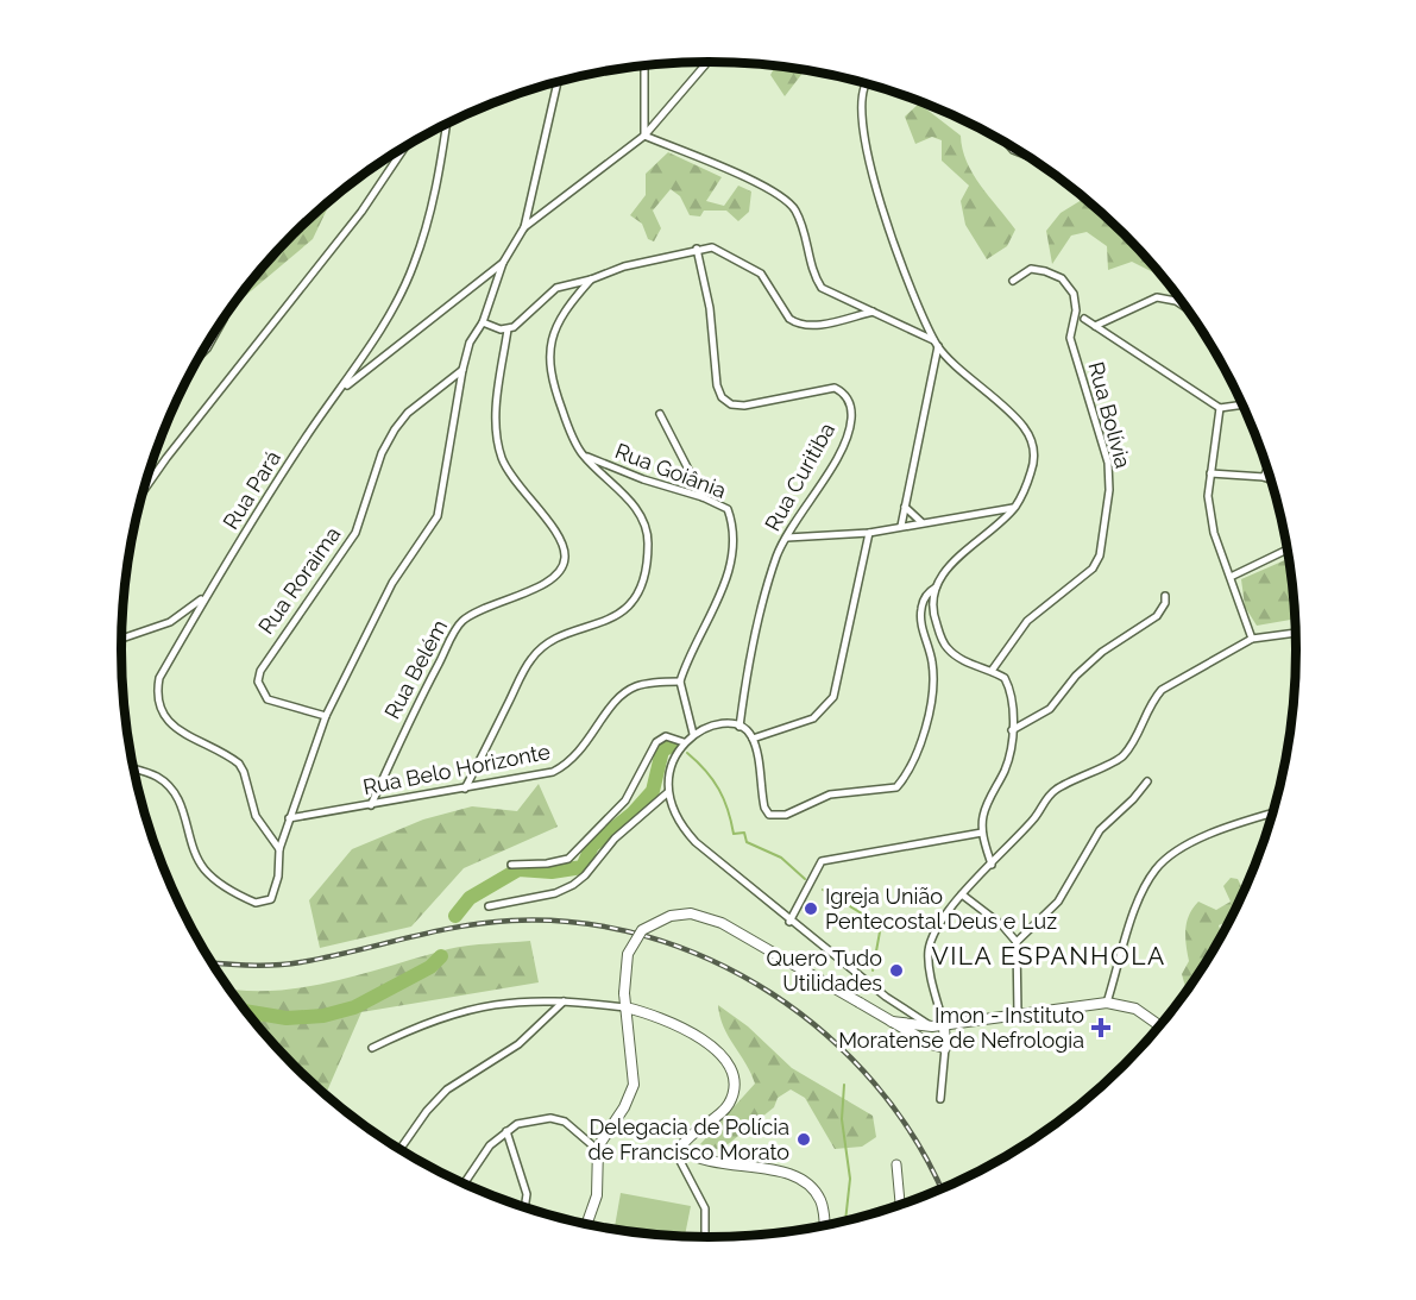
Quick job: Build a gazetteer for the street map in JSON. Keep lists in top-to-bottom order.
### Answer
{
  "streets": {
    "street": [
      "Rua Bolívia",
      "Rua Goiânia",
      "Rua Curitiba",
      "Rua Pará",
      "Rua Roraima",
      "Rua Belém",
      "Rua Belo Horizonte"
    ]
  },
  "crossings": [
    ["Rua Goiânia", "Rua Belo Horizonte"],
    ["Rua Belém", "Rua Belo Horizonte"]
  ],
  "districts": ["VILA ESPANHOLA"],
  "places": {
    "other": ["Igreja União Pentecostal Deus e Luz", "Quero Tudo Utilidades", "Delegacia de Polícia de Francisco Morato"],
    "health": ["Imon - Instituto Moratense de Nefrologia"]
  }
}
